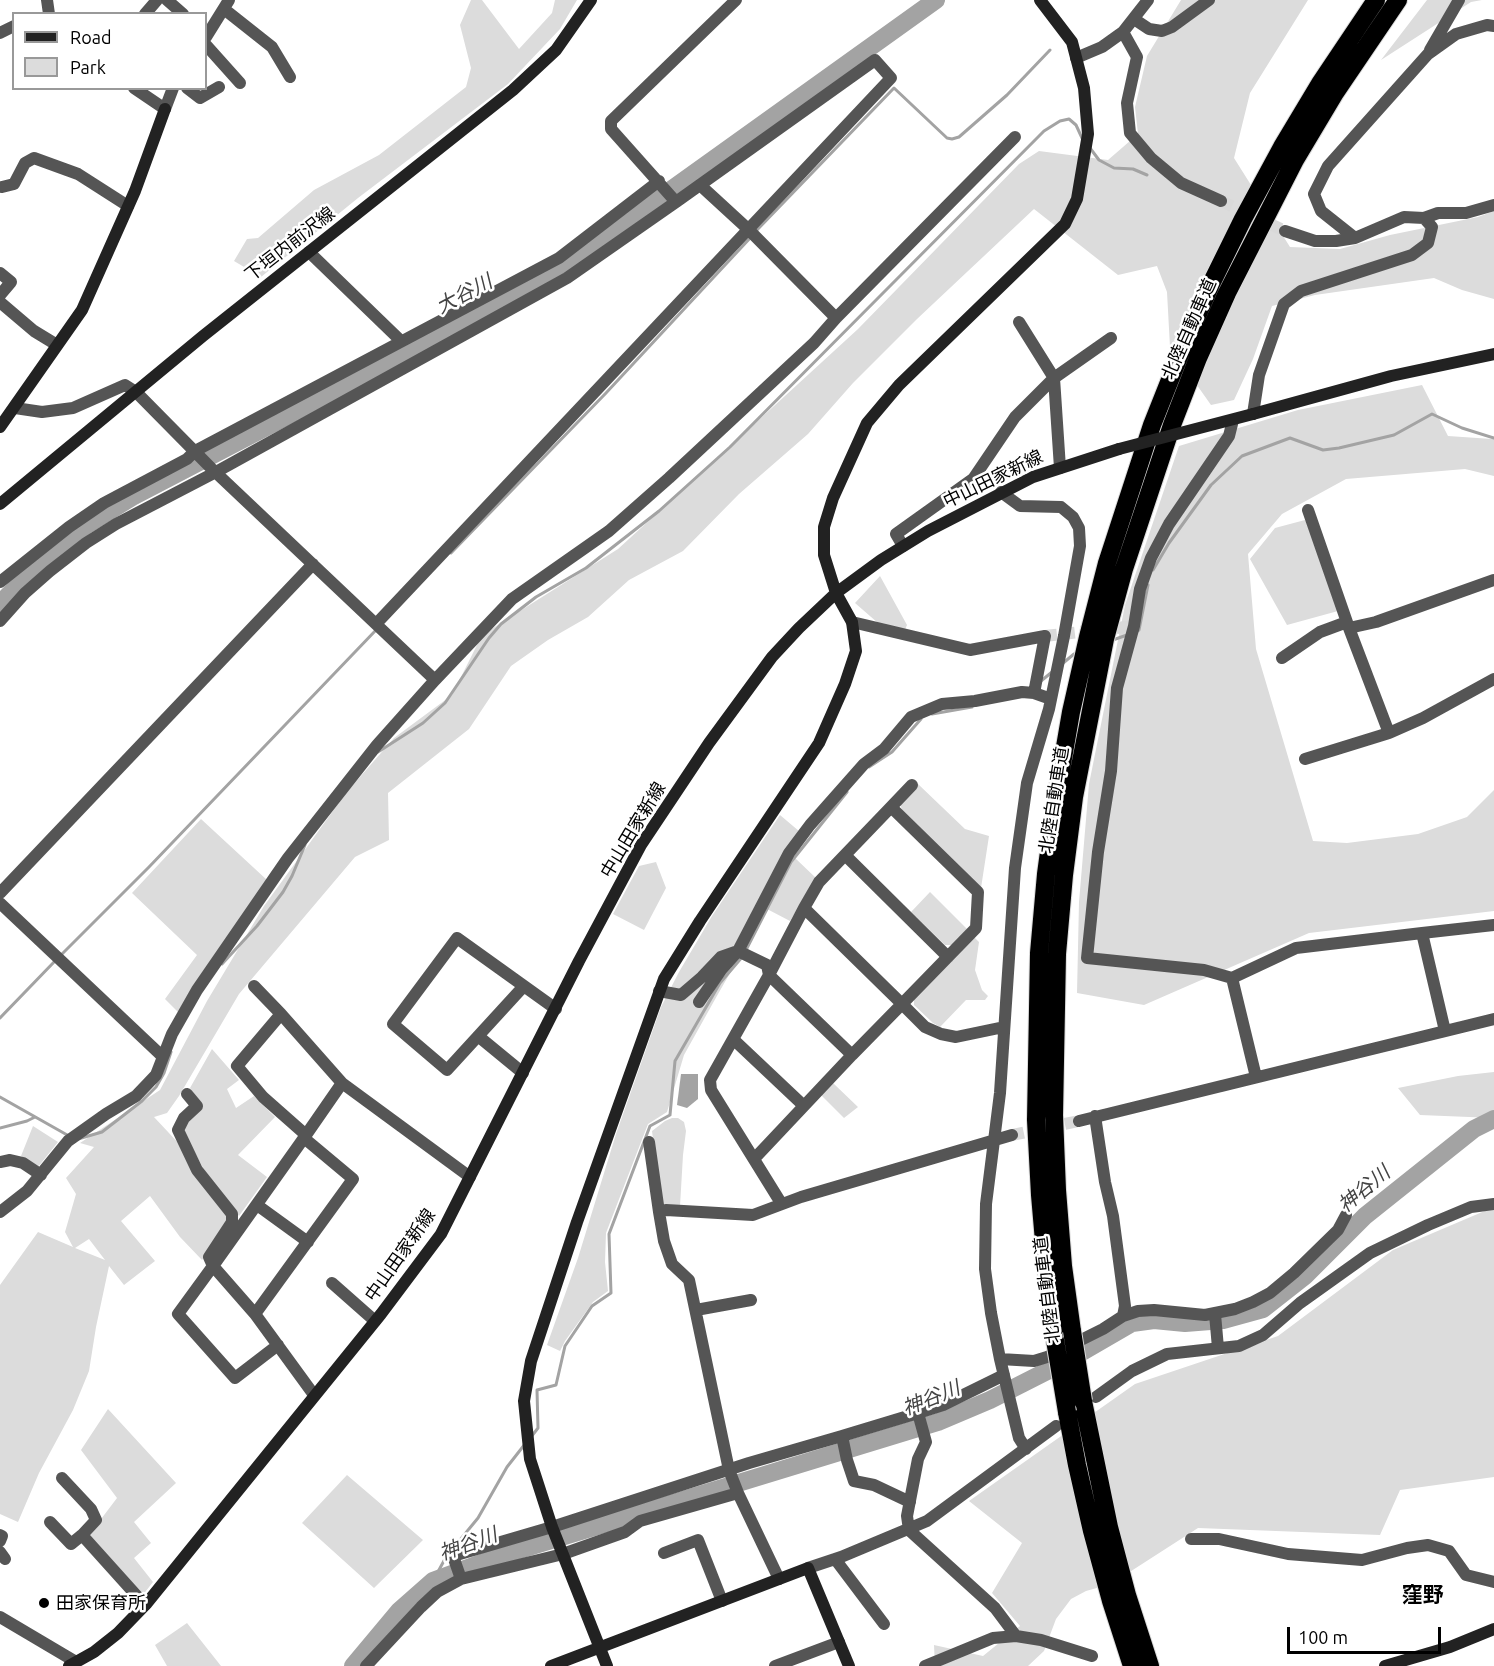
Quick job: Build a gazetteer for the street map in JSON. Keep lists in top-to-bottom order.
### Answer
{
  "streets": {
    "highway": ["北陸自動車道"],
    "main road": ["下垣内前沢線", "中山田家新線"]
  },
  "districts": ["窪野"],
  "water": ["大谷川", "神谷川"],
  "places": ["田家保育所"],
  "legend": ["Road", "Park"],
  "scale_bar": "100 m"
}
